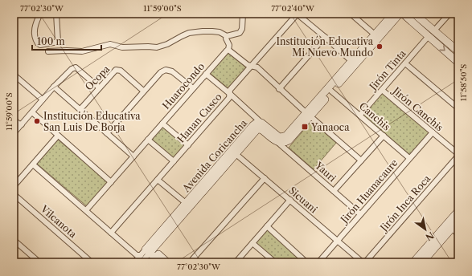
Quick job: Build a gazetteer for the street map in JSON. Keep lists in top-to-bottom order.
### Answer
{
  "streets": {
    "street": [
      "Jirón Tinta",
      "Ocopa",
      "Huarocondo",
      "Jirón Canchis",
      "Canchis",
      "Hanan Cusco",
      "Avenida Coricancha",
      "Yauri",
      "Jirón Huanacaure",
      "Sicuani",
      "Jirón Inca Roca",
      "Vilcanota"
    ]
  },
  "crossings": [
    ["Jirón Tinta", "Jirón Canchis"],
    ["Jirón Tinta", "Canchis"],
    ["Jirón Canchis", "Jirón Huanacaure"],
    ["Jirón Canchis", "Jirón Inca Roca"],
    ["Canchis", "Avenida Coricancha"],
    ["Canchis", "Jirón Huanacaure"],
    ["Avenida Coricancha", "Yauri"],
    ["Avenida Coricancha", "Sicuani"],
    ["Yauri", "Jirón Huanacaure"],
    ["Jirón Huanacaure", "Sicuani"],
    ["Sicuani", "Jirón Inca Roca"]
  ],
  "places": {
    "other": ["Institución Educativa Mi Nuevo Mundo", "Institución Educativa San Luis De Borja"],
    "transit": ["Yanaoca"]
  },
  "scale_bar": "100 m",
  "north": "bottom right",
  "coordinates": [
    "77°02'30\"W",
    "11°59'00\"S",
    "77°02'40\"W",
    "11°58'50\"S"
  ]
}
